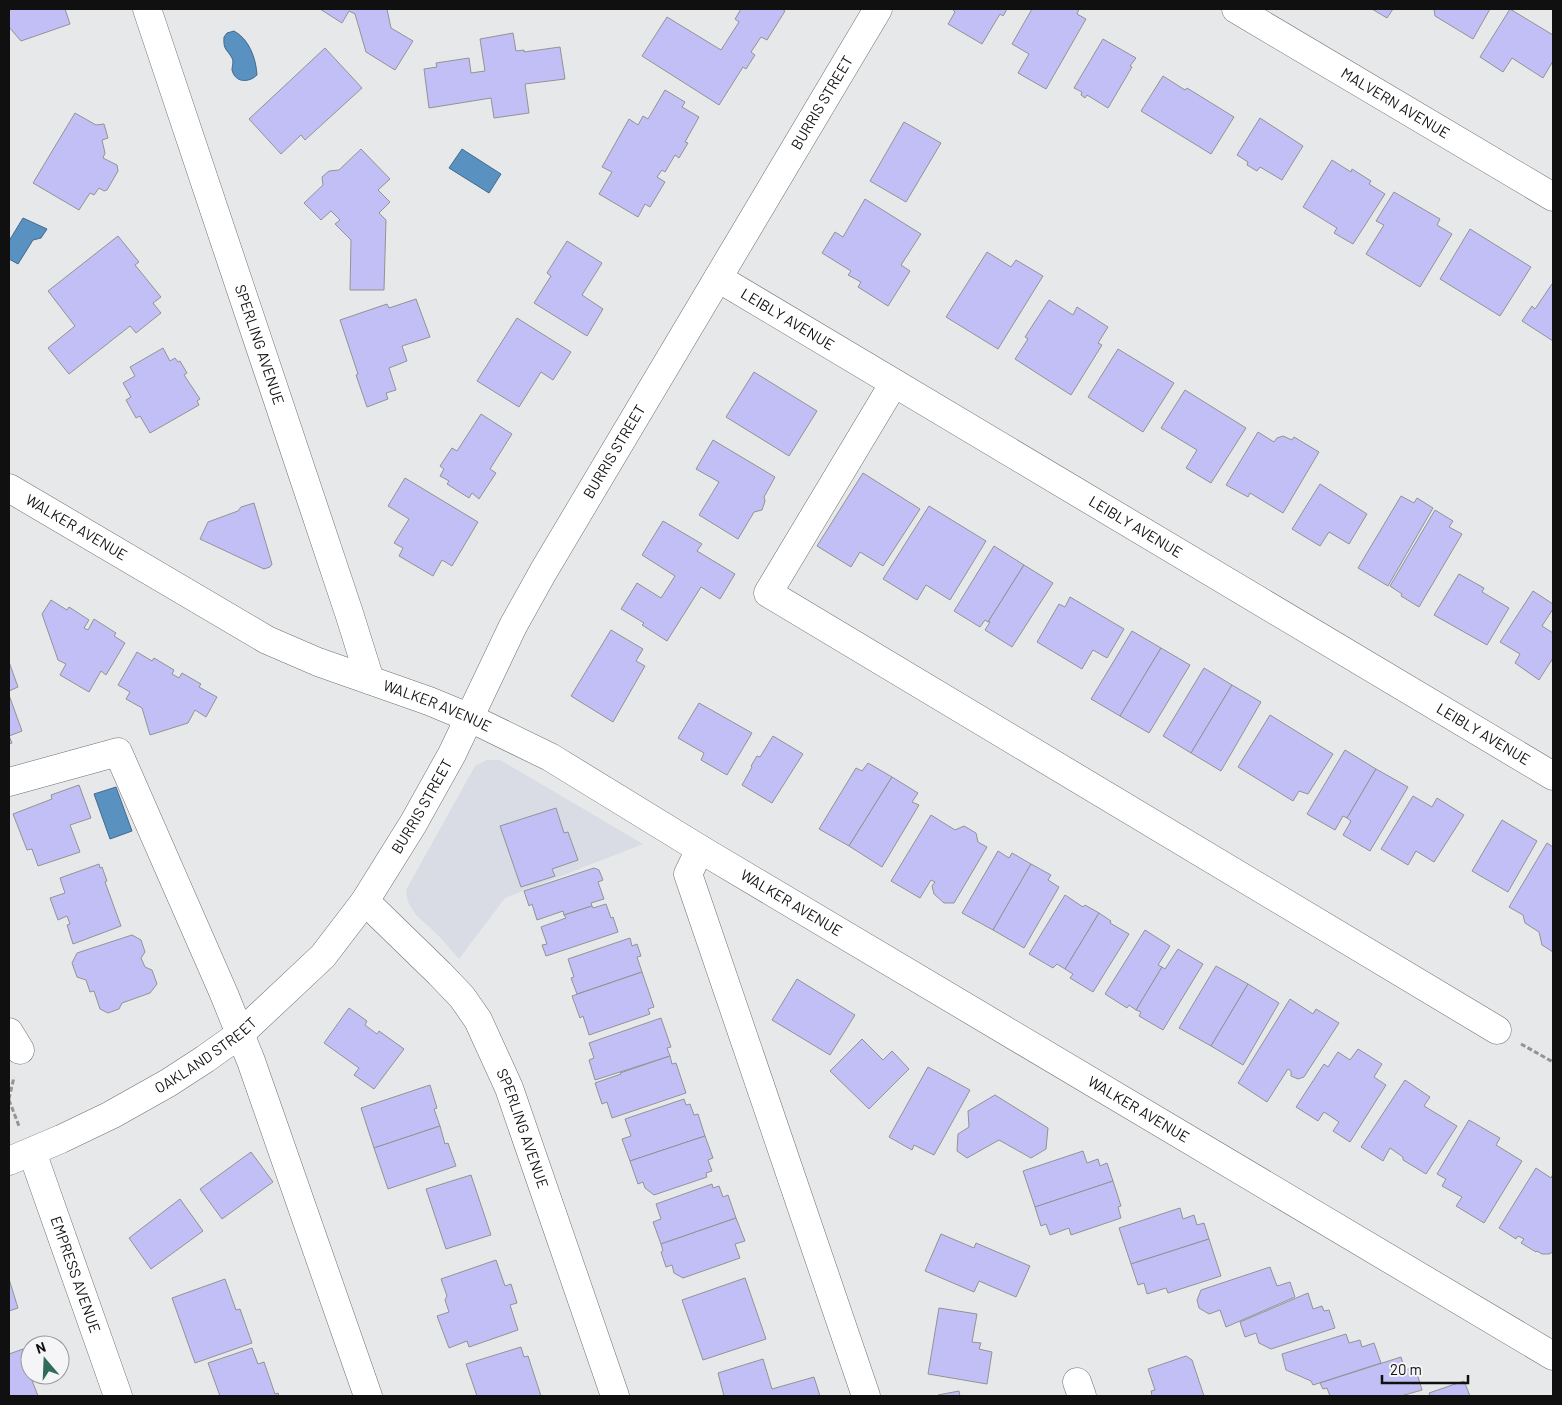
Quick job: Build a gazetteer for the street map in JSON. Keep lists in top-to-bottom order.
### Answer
{
  "streets": {
    "street": [
      "BURRIS STREET",
      "MALVERN AVENUE",
      "LEIBLY AVENUE",
      "SPERLING AVENUE",
      "WALKER AVENUE",
      "OAKLAND STREET",
      "EMPRESS AVENUE"
    ]
  },
  "crossings": [
    ["BURRIS STREET", "LEIBLY AVENUE"],
    ["BURRIS STREET", "SPERLING AVENUE"],
    ["BURRIS STREET", "WALKER AVENUE"],
    ["BURRIS STREET", "OAKLAND STREET"],
    ["SPERLING AVENUE", "WALKER AVENUE"],
    ["SPERLING AVENUE", "OAKLAND STREET"],
    ["OAKLAND STREET", "EMPRESS AVENUE"]
  ],
  "scale_bar": "20 m",
  "north": "top"
}
